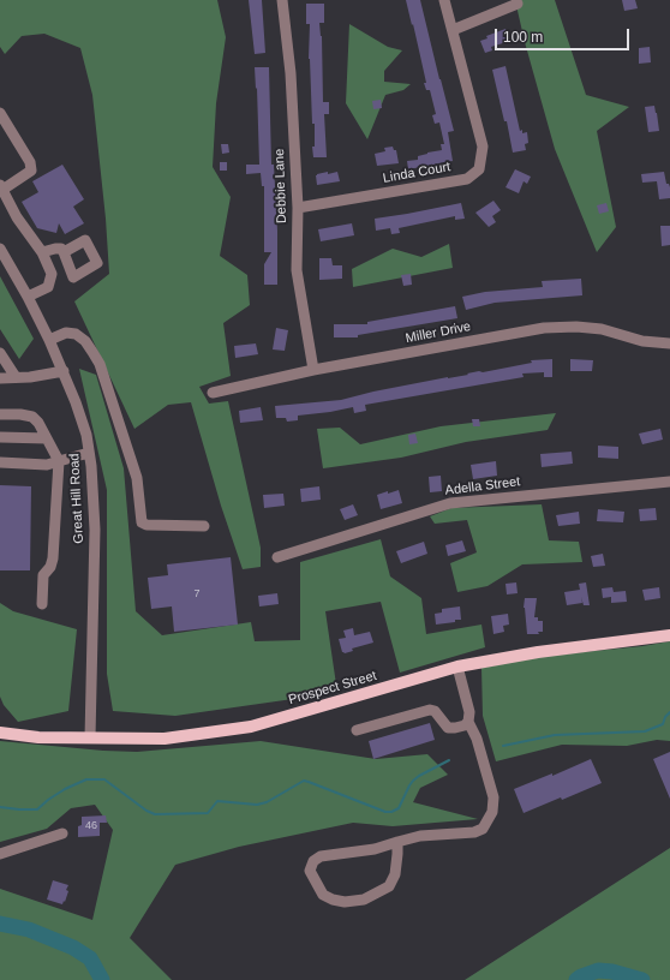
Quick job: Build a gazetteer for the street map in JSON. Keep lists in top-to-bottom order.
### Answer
{
  "streets": {
    "main road": ["Prospect Street"],
    "street": [
      "Linda Court",
      "Debbie Lane",
      "Miller Drive",
      "Adella Street",
      "Great Hill Road"
    ]
  },
  "crossings": [
    ["Linda Court", "Debbie Lane"],
    ["Debbie Lane", "Miller Drive"],
    ["Great Hill Road", "Prospect Street"]
  ],
  "house_numbers": ["7", "46"],
  "scale_bar": "100 m"
}
